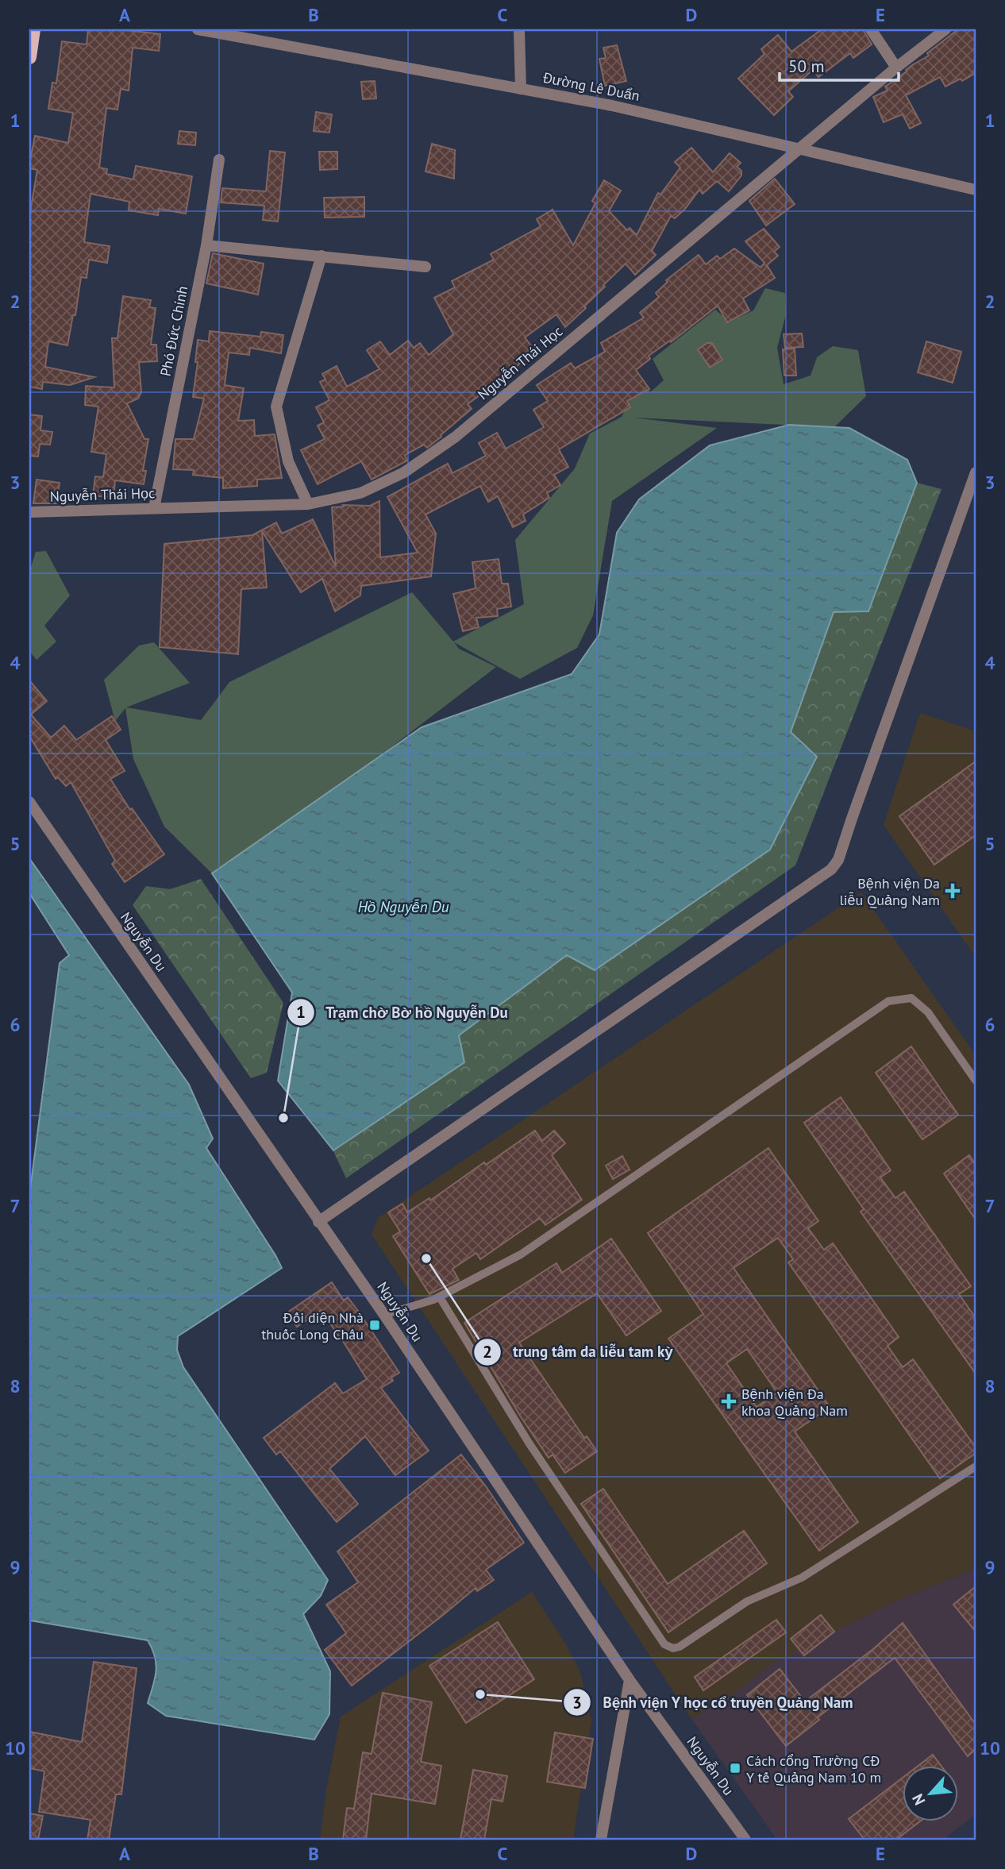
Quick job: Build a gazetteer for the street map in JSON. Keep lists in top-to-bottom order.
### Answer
{
  "streets": {
    "street": [
      "Đường Lê Duẩn",
      "Phó Đức Chính",
      "Nguyễn Thái Học",
      "Nguyễn Du"
    ]
  },
  "crossings": [
    ["Đường Lê Duẩn", "Nguyễn Thái Học"],
    ["Phó Đức Chính", "Nguyễn Thái Học"]
  ],
  "water": ["Hồ Nguyễn Du"],
  "places": {
    "health": ["Bệnh viện Da liễu Quảng Nam", "Bệnh viện Đa khoa Quảng Nam"],
    "other": ["Trạm chờ Bờ hồ Nguyễn Du", "trung tâm da liễu tam kỳ", "Bệnh viện Y học cổ truyền Quảng Nam"],
    "transit": ["Đối diện Nhà thuốc Long Châu", "Cách cổng Trường CĐ Y tế Quảng Nam 10 m"]
  },
  "scale_bar": "50 m",
  "north": "bottom left",
  "grid": {
    "columns": [
      "A",
      "B",
      "C",
      "D",
      "E"
    ],
    "rows": [
      "1",
      "2",
      "3",
      "4",
      "5",
      "6",
      "7",
      "8",
      "9",
      "10"
    ]
  }
}
